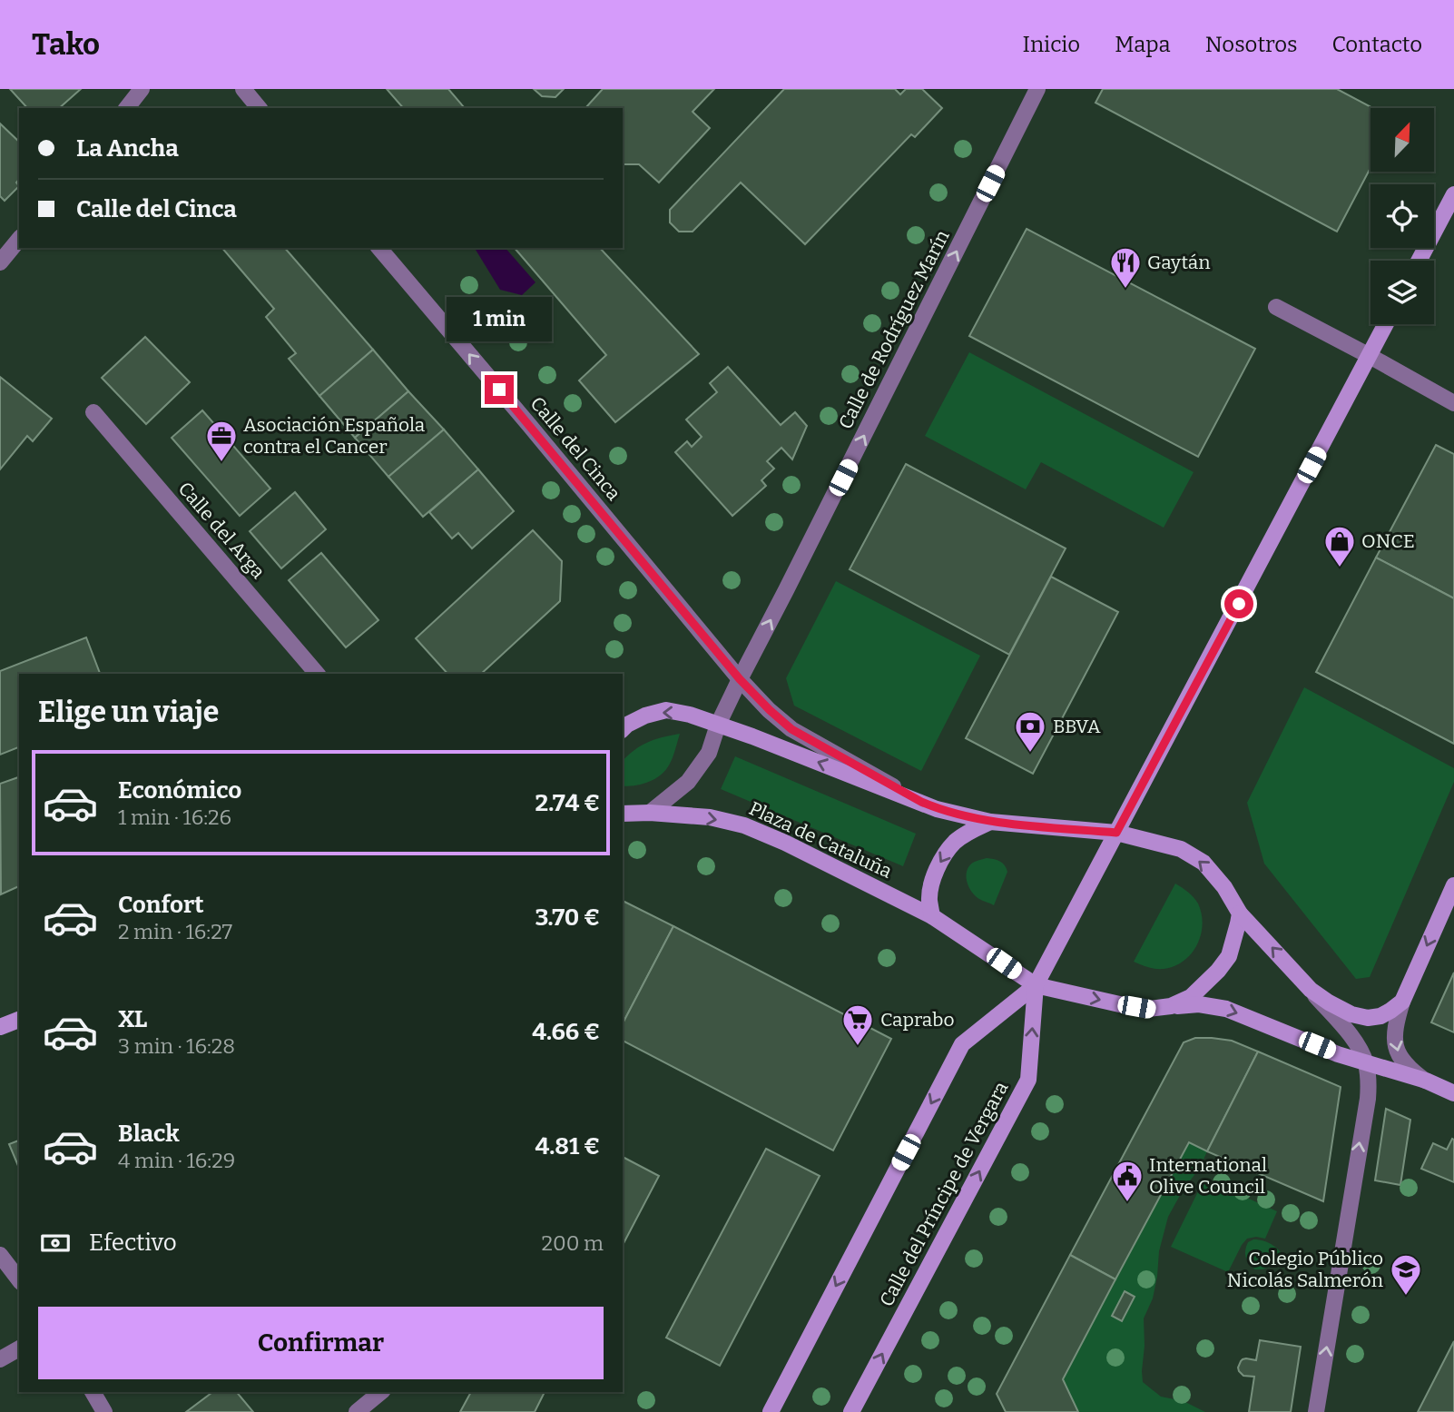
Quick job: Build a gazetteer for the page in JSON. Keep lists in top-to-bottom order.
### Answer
{
  "streets": {
    "street": [
      "Calle de Rodríguez Marín",
      "Calle del Cinca",
      "Calle del Arga",
      "Plaza de Cataluña",
      "Calle del Príncipe de Vergara"
    ]
  },
  "crossings": [
    ["Calle de Rodríguez Marín", "Calle del Cinca"],
    ["Calle de Rodríguez Marín", "Plaza de Cataluña"],
    ["Plaza de Cataluña", "Calle del Príncipe de Vergara"]
  ],
  "one_way": ["Calle de Rodríguez Marín", "Calle del Cinca"],
  "places": {
    "restaurant": ["Gaytán"],
    "office": ["Asociación Española contra el Cancer"],
    "shop": ["ONCE"],
    "bank": ["BBVA"],
    "supermarket": ["Caprabo"],
    "public building": ["International Olive Council"],
    "school or university": ["Colegio Público Nicolás Salmerón"]
  },
  "north": "top right",
  "page": {
    "header": "Tako",
    "nav": [
      "Inicio",
      "Mapa",
      "Nosotros",
      "Contacto"
    ],
    "banner": ["La Ancha", "Calle del Cinca"],
    "bubble": "1 min",
    "heading": "Elige un viaje",
    "list": [
      {
        "name": "Económico",
        "note": "1 min · 16:26",
        "value": "2.74 €"
      },
      {
        "name": "Confort",
        "note": "2 min · 16:27",
        "value": "3.70 €"
      },
      {
        "name": "XL",
        "note": "3 min · 16:28",
        "value": "4.66 €"
      },
      {
        "name": "Black",
        "note": "4 min · 16:29",
        "value": "4.81 €"
      }
    ],
    "pay": ["Efectivo", "200 m"],
    "buttons": "Confirmar"
  }
}
